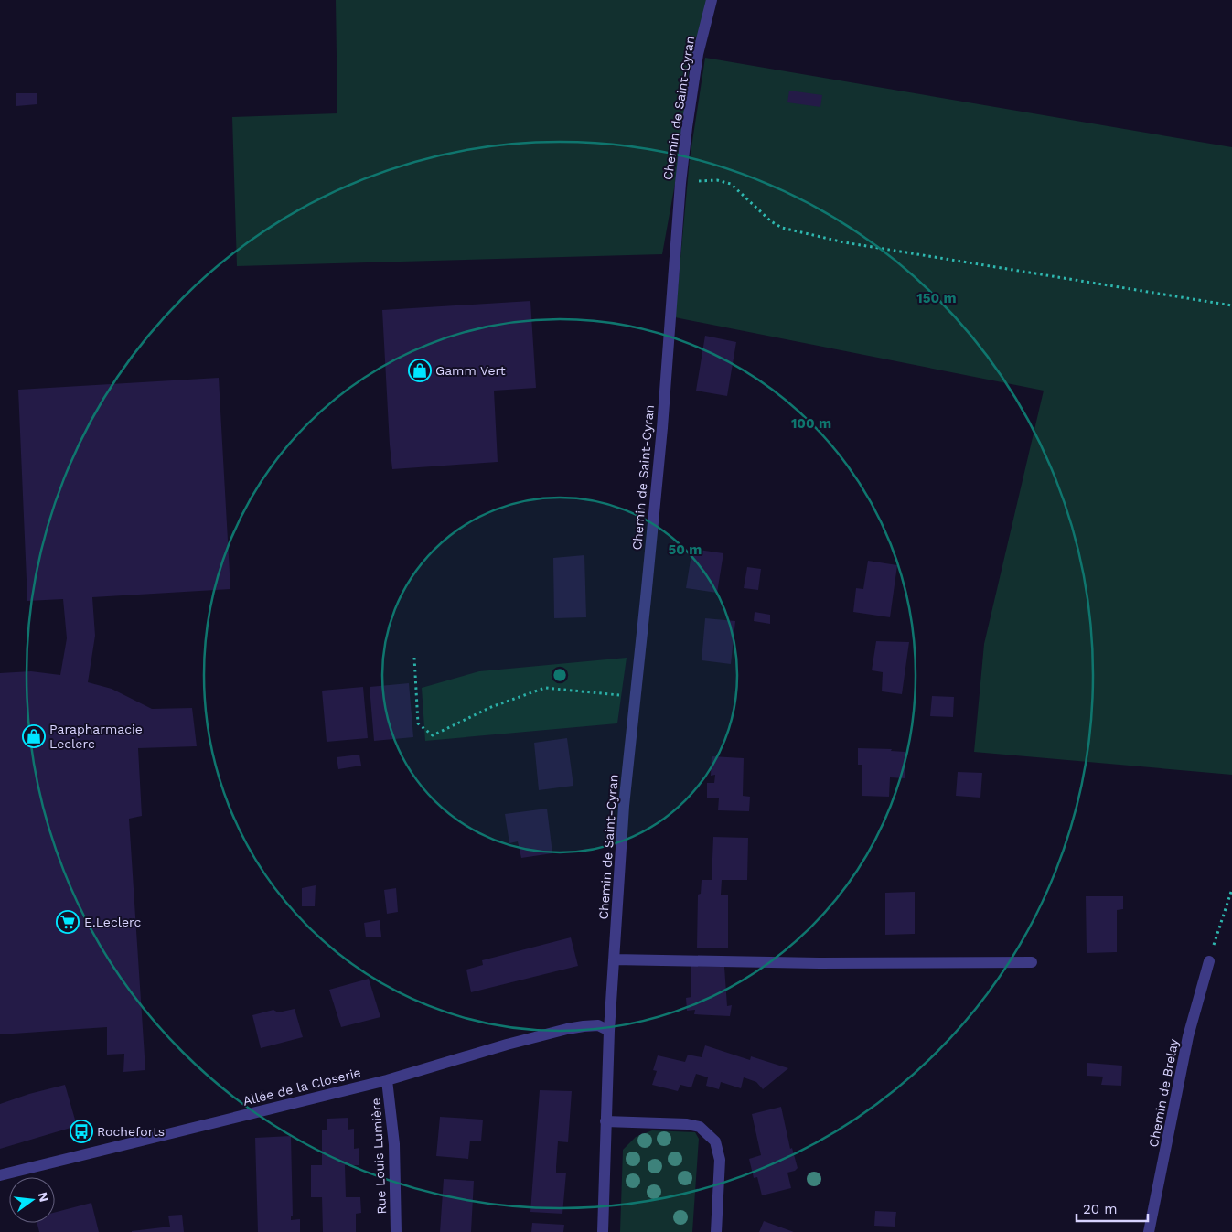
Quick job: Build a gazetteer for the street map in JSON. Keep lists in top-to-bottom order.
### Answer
{
  "streets": {
    "street": [
      "Chemin de Saint-Cyran",
      "Allée de la Closerie",
      "Chemin de Brelay",
      "Rue Louis Lumière"
    ]
  },
  "crossings": [
    ["Chemin de Saint-Cyran", "Allée de la Closerie"],
    ["Allée de la Closerie", "Rue Louis Lumière"]
  ],
  "places": {
    "shop": ["Gamm Vert", "Parapharmacie Leclerc"],
    "supermarket": ["E.Leclerc"],
    "bus stop": ["Rocheforts"]
  },
  "scale_bar": "20 m",
  "north": "right",
  "rings": ["150 m", "100 m", "50 m"]
}
